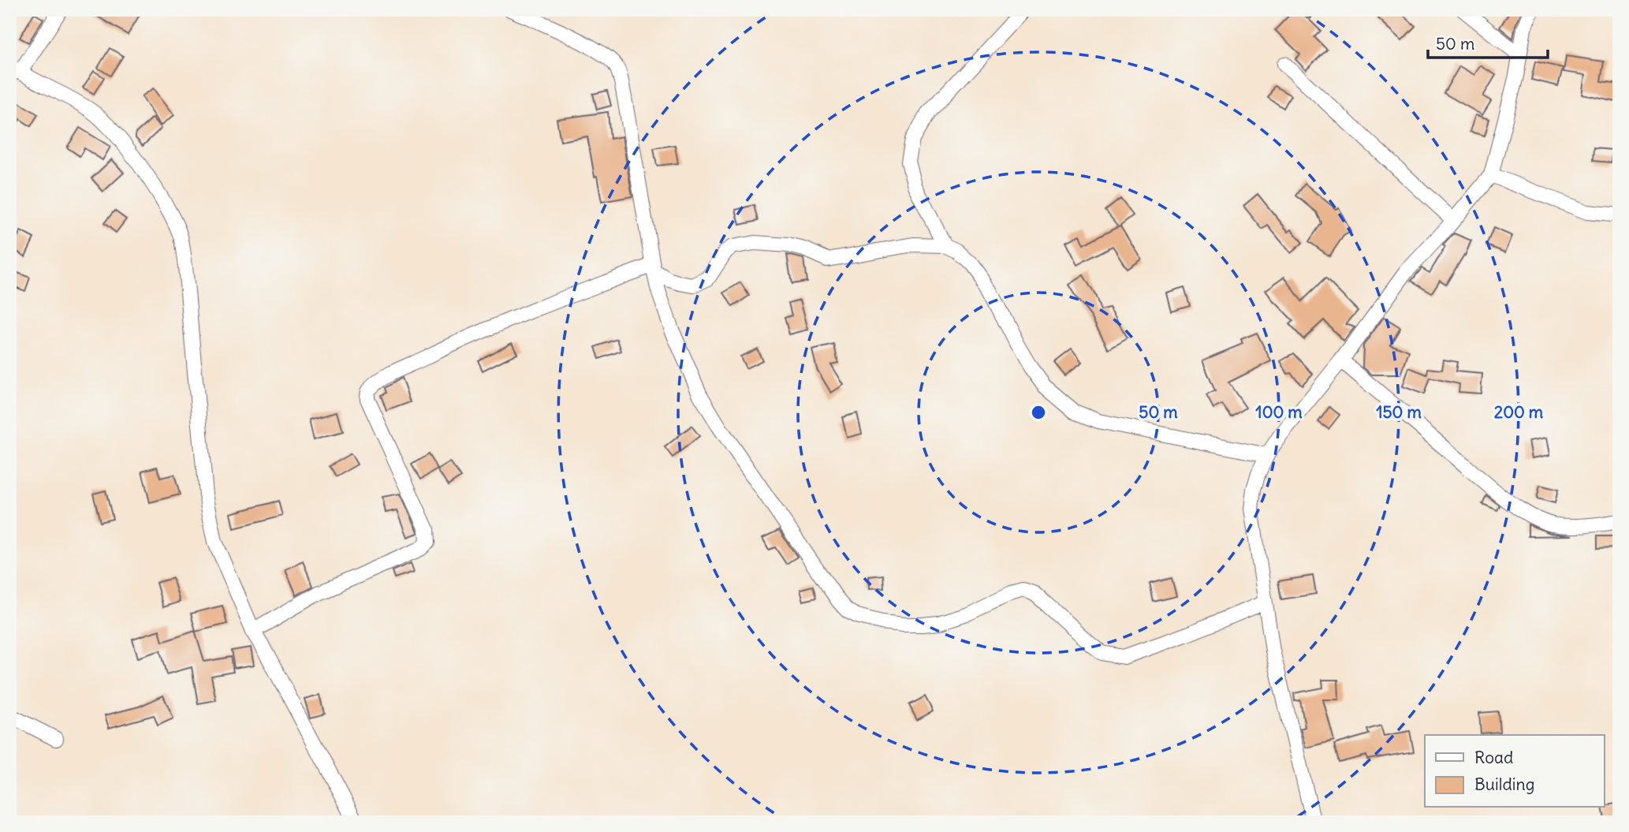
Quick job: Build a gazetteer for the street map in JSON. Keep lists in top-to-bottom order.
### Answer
{
  "legend": ["Road", "Building"],
  "scale_bar": "50 m",
  "rings": [
    "50 m",
    "100 m",
    "150 m",
    "200 m"
  ]
}
